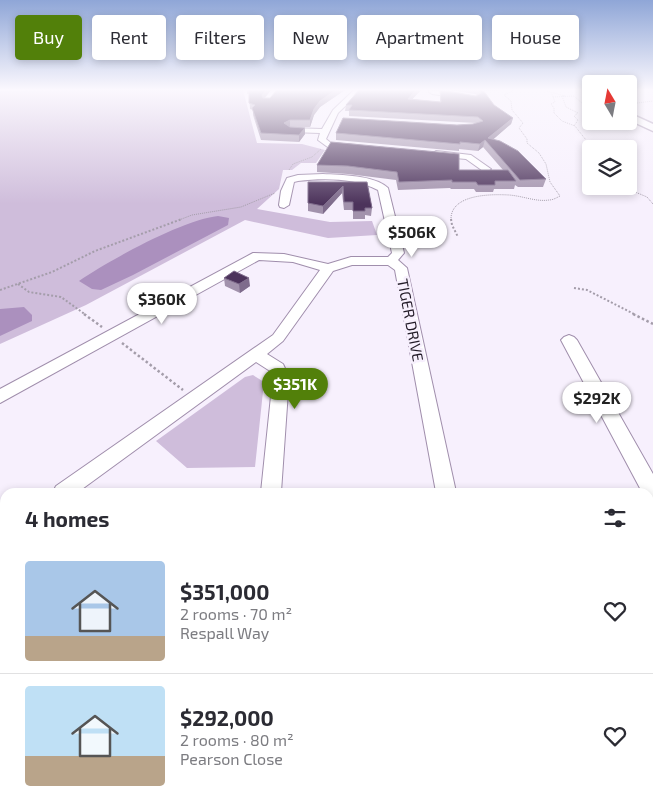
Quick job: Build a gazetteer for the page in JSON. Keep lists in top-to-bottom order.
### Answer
{
  "streets": {
    "street": ["TIGER DRIVE"]
  },
  "north": "top",
  "page": {
    "chip": [
      "Buy",
      "Rent",
      "Filters",
      "New",
      "Apartment",
      "House"
    ],
    "price": [
      "$506K",
      "$360K",
      "$351K",
      "$292K"
    ],
    "heading": "4 homes",
    "list": [
      {
        "name": "$351,000",
        "note": "2 rooms · 70 m² · Respall Way"
      },
      {
        "name": "$292,000",
        "note": "2 rooms · 80 m² · Pearson Close"
      }
    ]
  }
}
